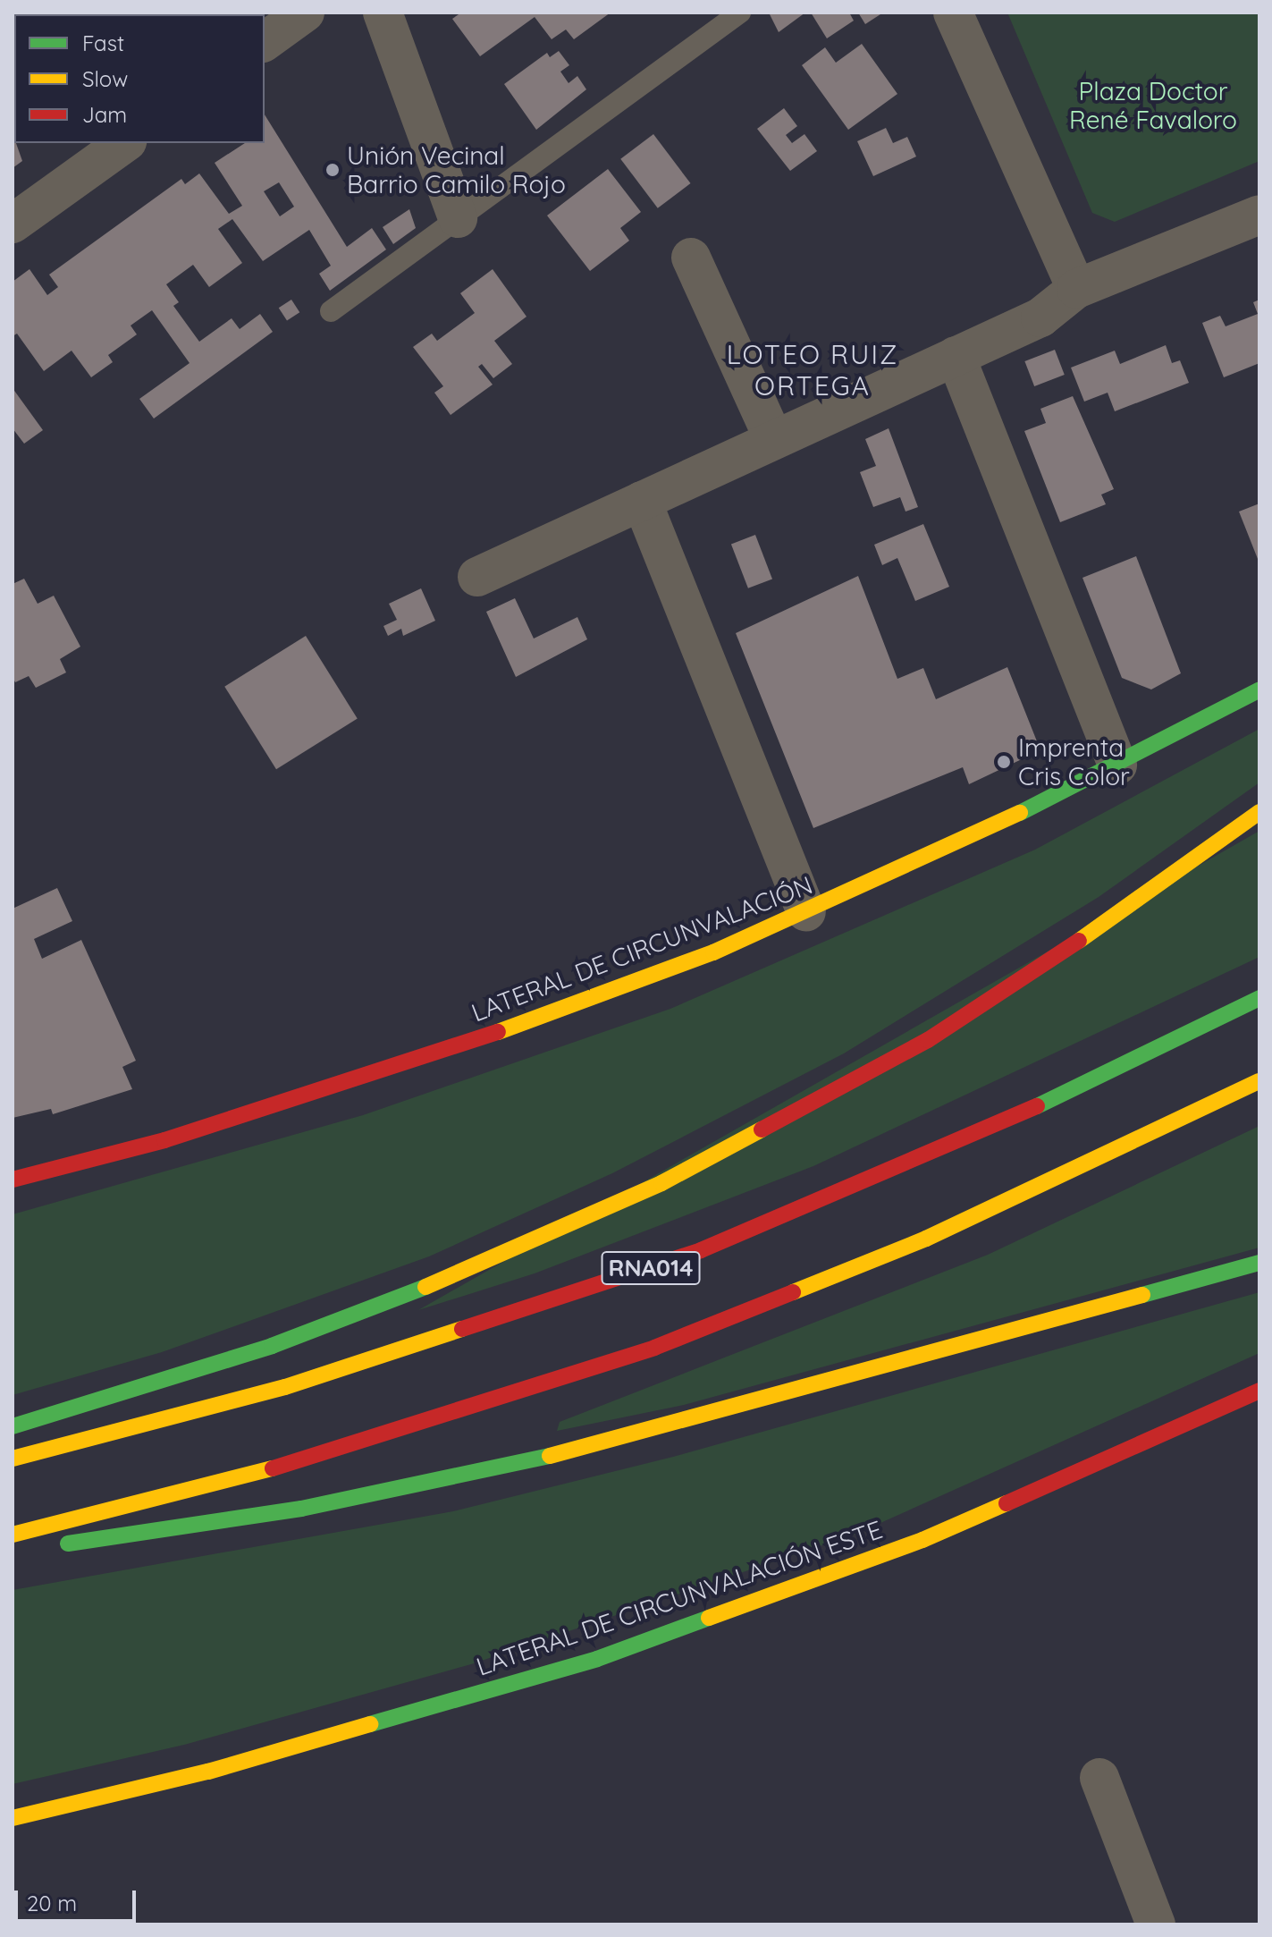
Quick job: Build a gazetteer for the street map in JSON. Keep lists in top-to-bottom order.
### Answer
{
  "streets": {
    "main road": ["LATERAL DE CIRCUNVALACIÓN", "RNA014", "LATERAL DE CIRCUNVALACIÓN ESTE"]
  },
  "districts": ["LOTEO RUIZ ORTEGA"],
  "parks": ["Plaza Doctor René Favaloro"],
  "places": ["Unión Vecinal Barrio Camilo Rojo", "Imprenta Cris Color"],
  "legend": ["Fast", "Slow", "Jam"],
  "scale_bar": "20 m"
}
